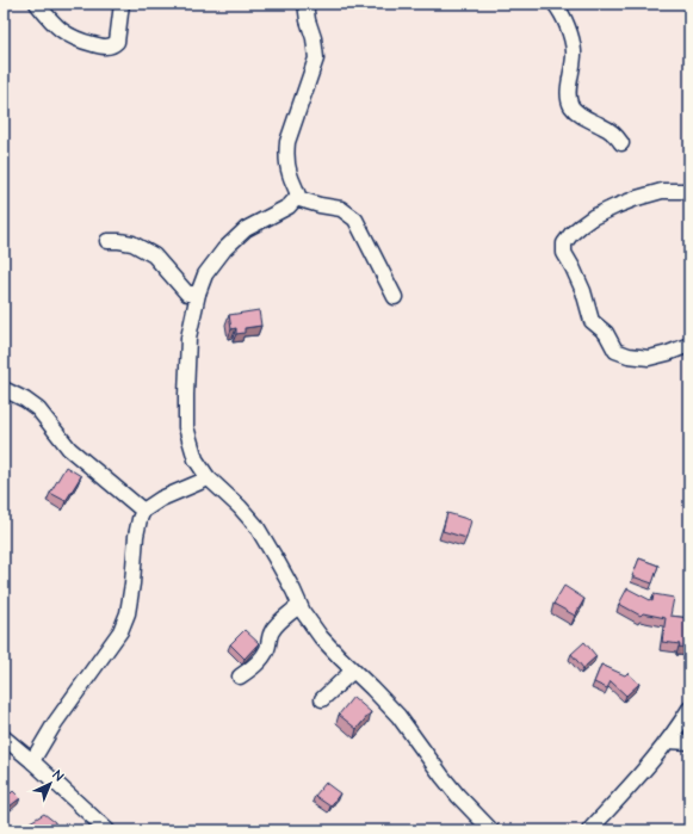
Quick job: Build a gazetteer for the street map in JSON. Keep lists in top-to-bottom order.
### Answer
{
  "north": "top right"
}
